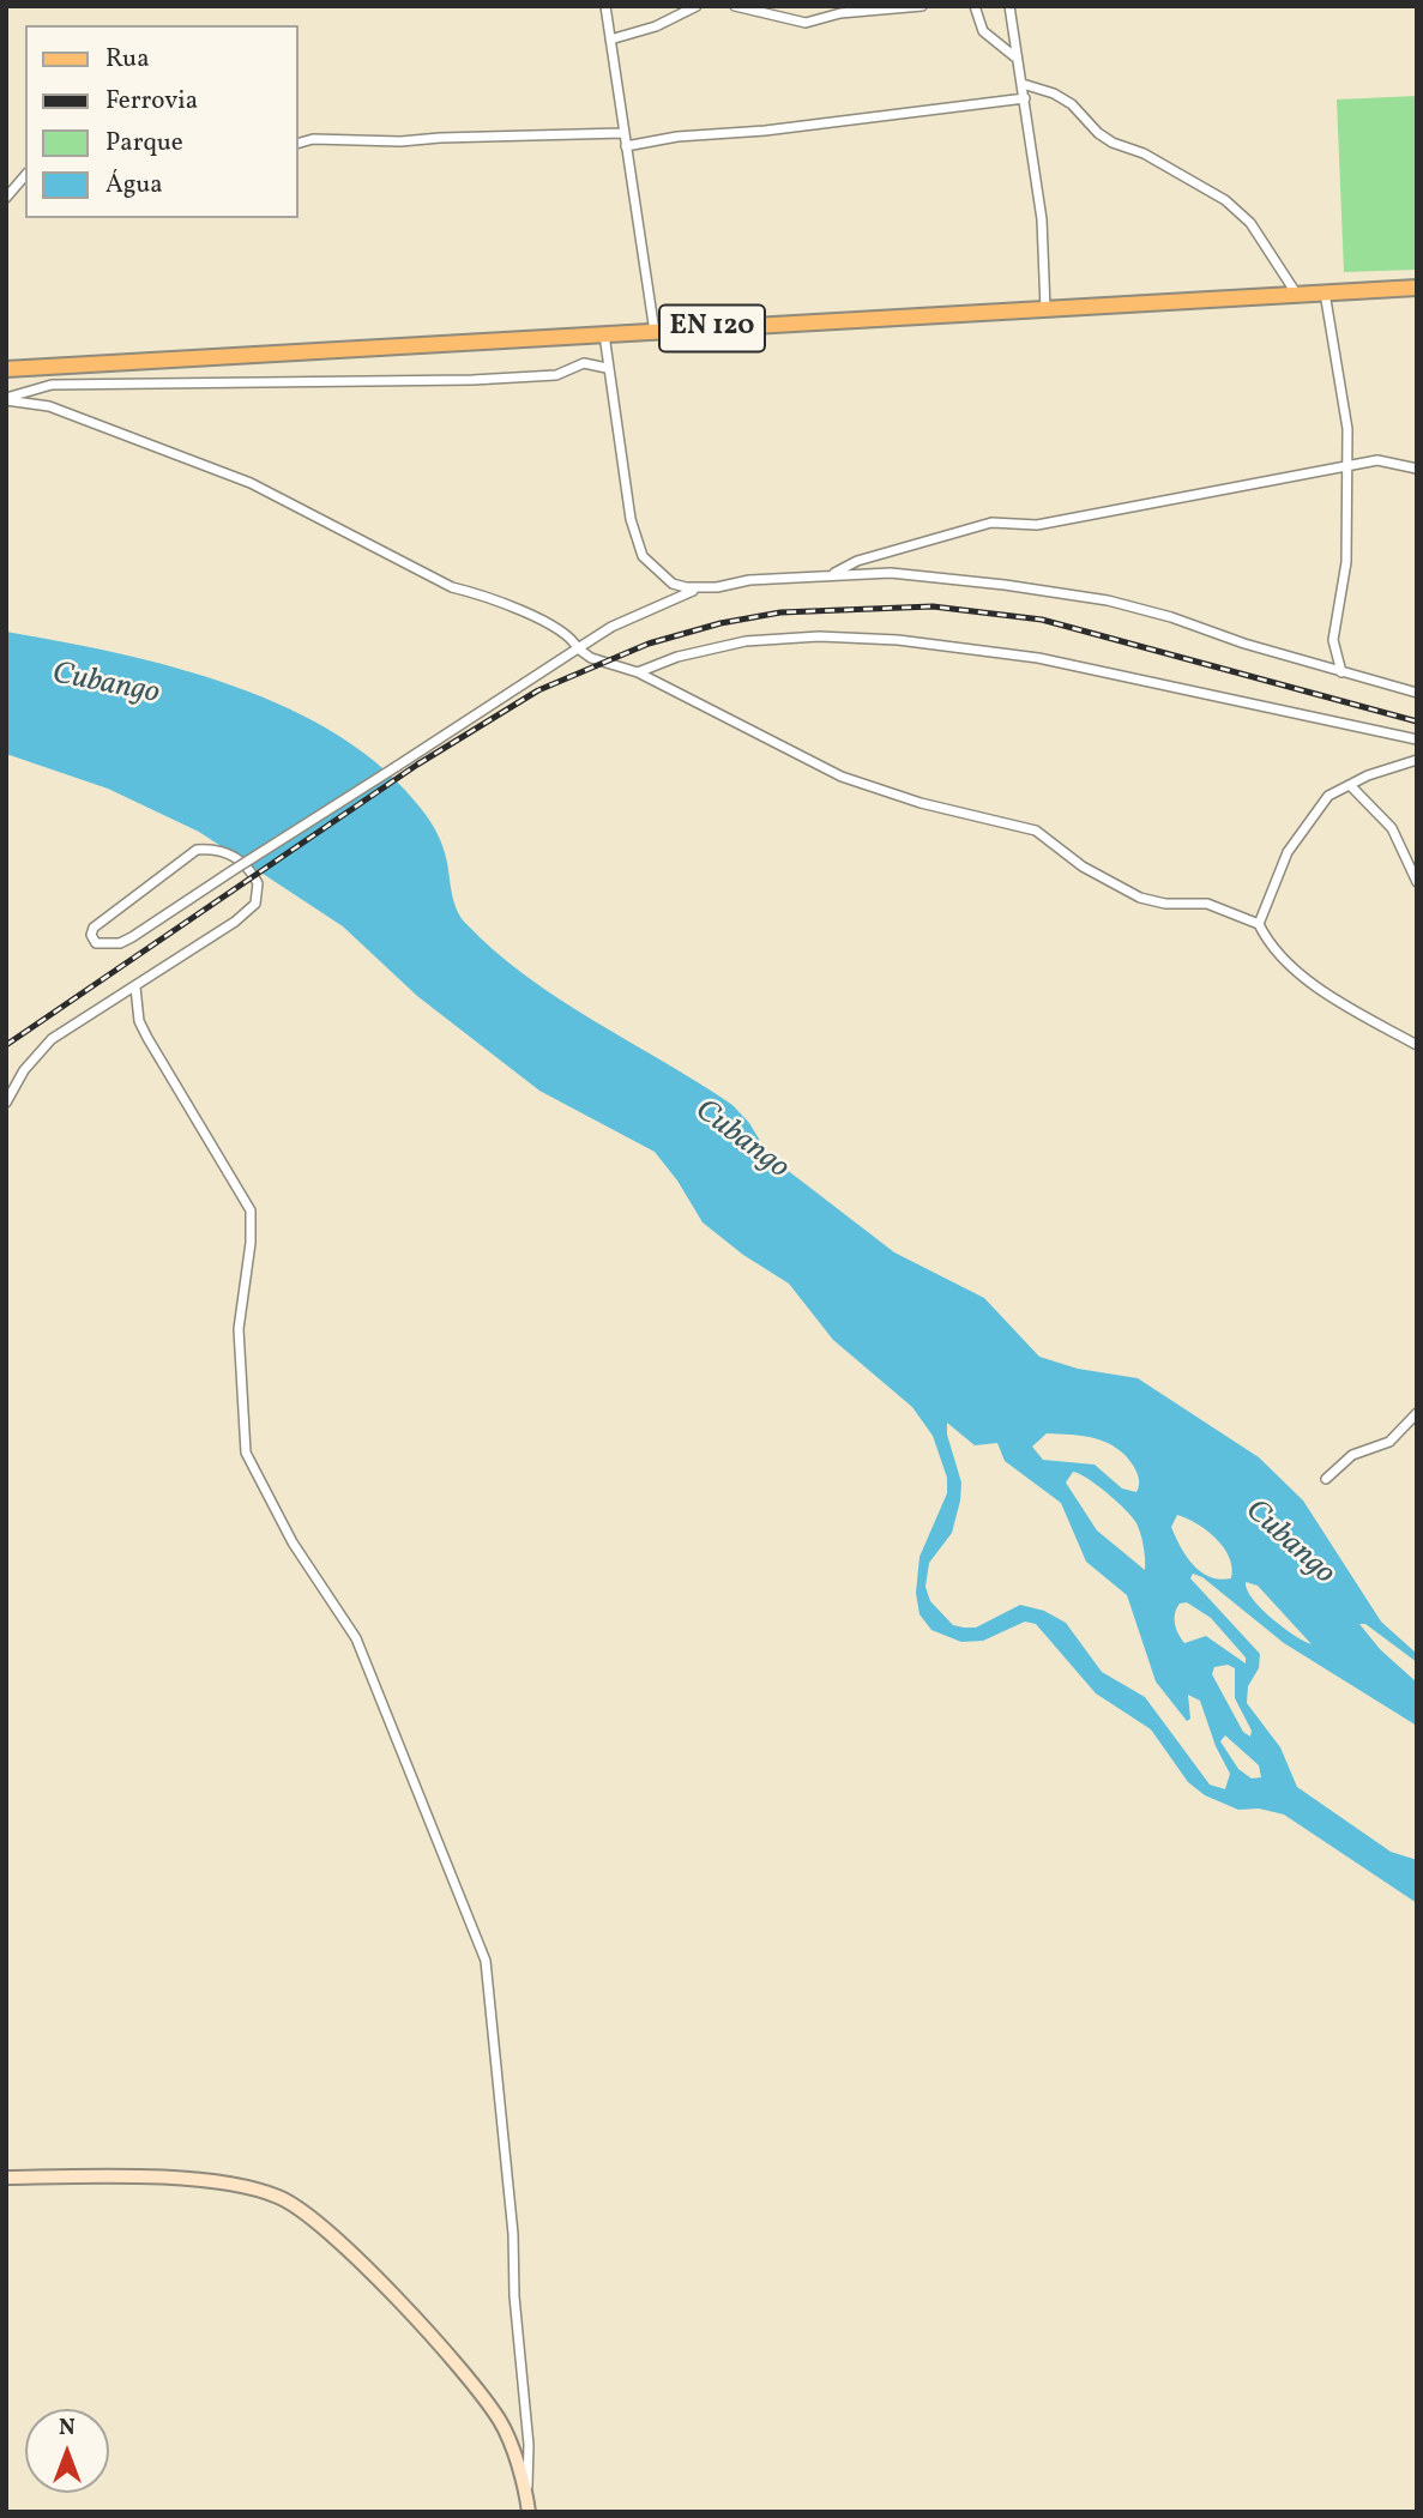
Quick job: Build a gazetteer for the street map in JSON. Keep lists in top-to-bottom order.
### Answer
{
  "streets": {
    "main road": ["EN 120"]
  },
  "water": ["Cubango"],
  "legend": [
    "Rua",
    "Ferrovia",
    "Parque",
    "Água"
  ],
  "north": "top"
}
